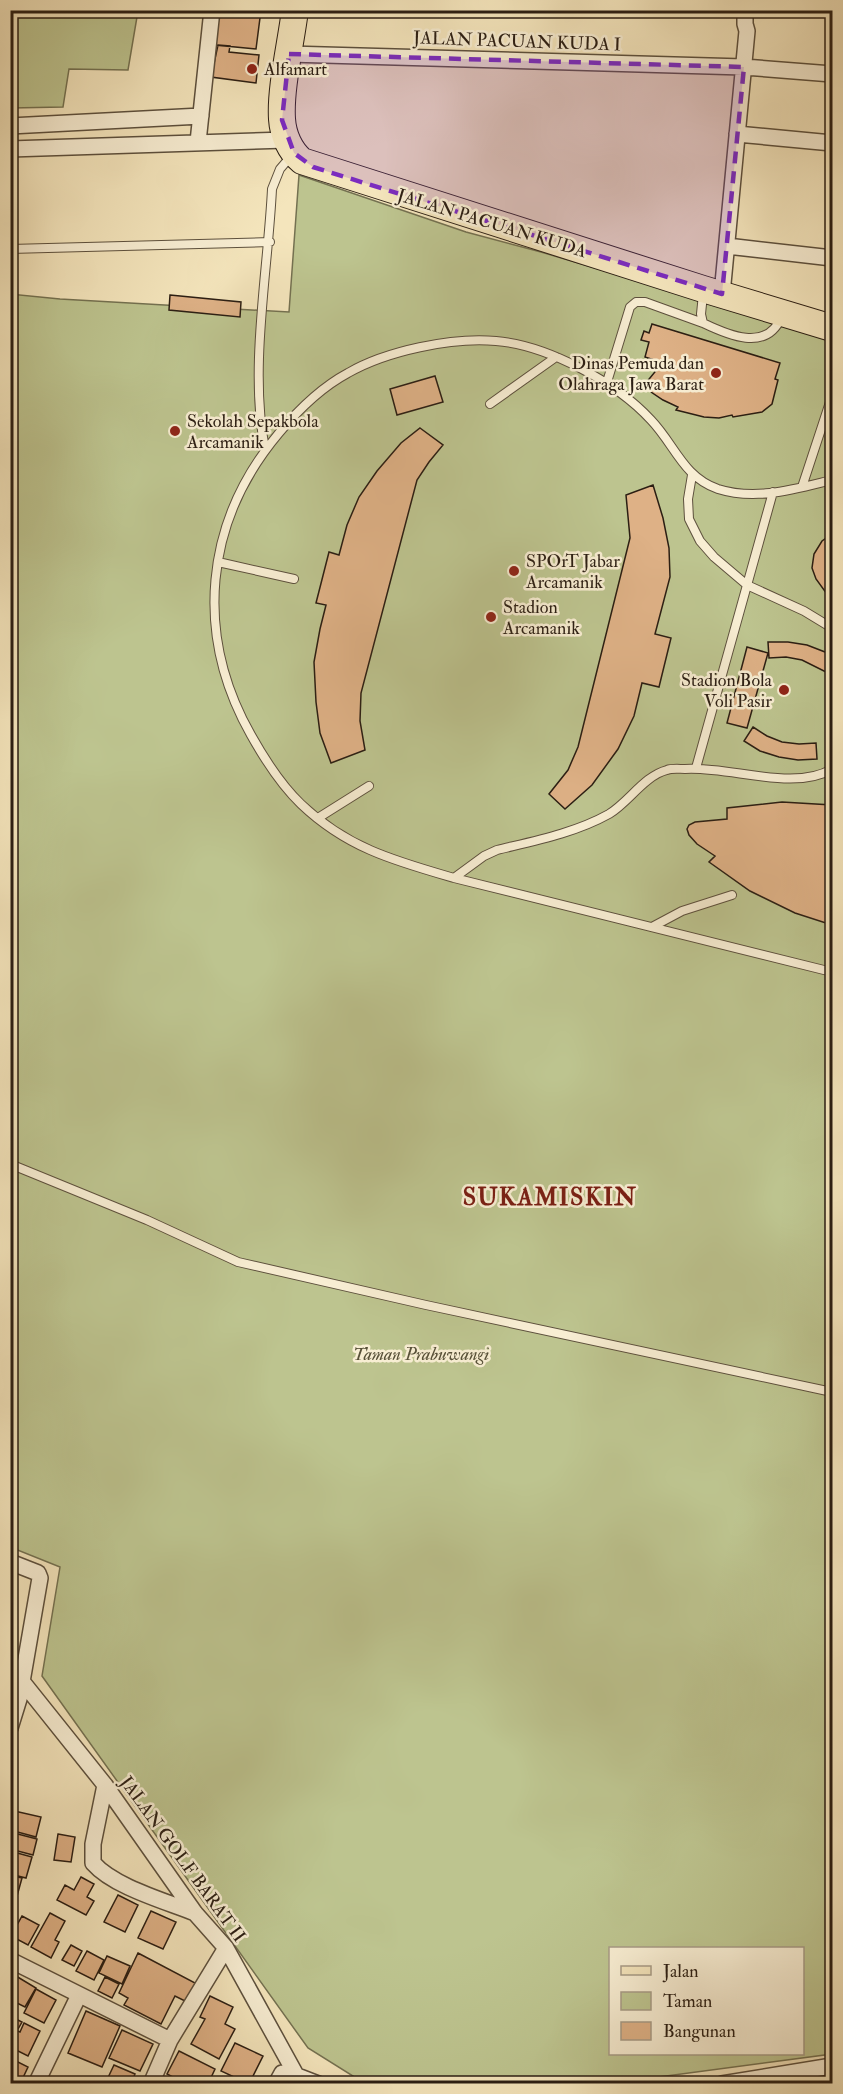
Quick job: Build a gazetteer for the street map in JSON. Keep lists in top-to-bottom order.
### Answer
{
  "streets": {
    "main road": ["JALAN PACUAN KUDA"],
    "street": ["JALAN PACUAN KUDA I", "JALAN GOLF BARAT II"]
  },
  "districts": ["SUKAMISKIN"],
  "parks": ["Taman Prabuwangi"],
  "places": [
    "Alfamart",
    "Dinas Pemuda dan Olahraga Jawa Barat",
    "Sekolah Sepakbola Arcamanik",
    "SPOrT Jabar Arcamanik",
    "Stadion Arcamanik",
    "Stadion Bola Voli Pasir"
  ],
  "legend": ["Jalan", "Taman", "Bangunan"]
}
